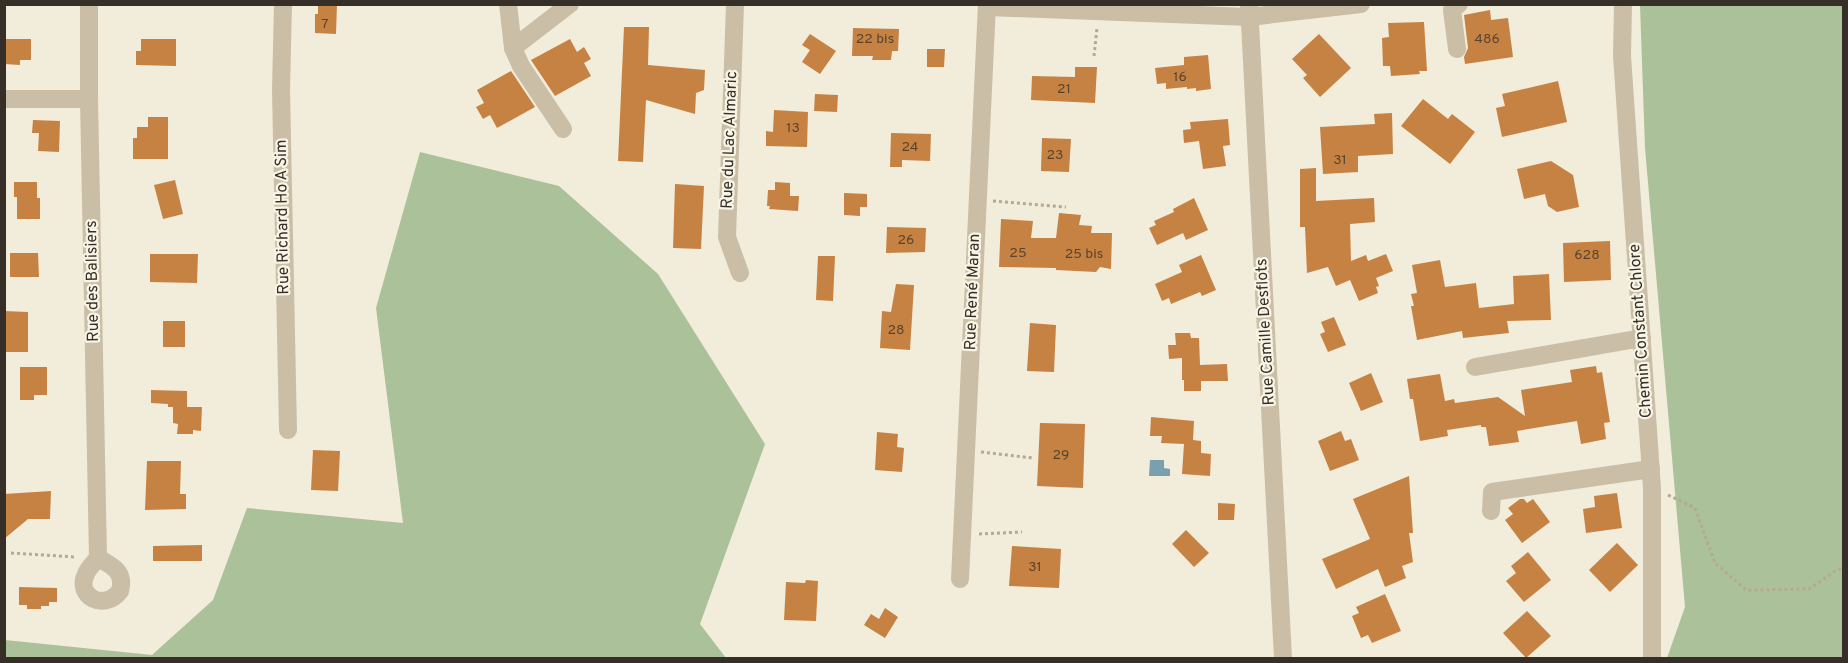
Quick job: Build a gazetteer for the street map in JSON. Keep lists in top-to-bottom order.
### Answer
{
  "streets": {
    "street": [
      "Rue du Lac Almaric",
      "Rue Richard Ho A Sim",
      "Rue des Balisiers",
      "Rue René Maran",
      "Chemin Constant Chlore",
      "Rue Camille Desflots"
    ]
  },
  "house_numbers": [
    "7",
    "22 bis",
    "486",
    "16",
    "21",
    "13",
    "24",
    "23",
    "31",
    "26",
    "25",
    "25 bis",
    "628",
    "28",
    "29",
    "31"
  ]
}
